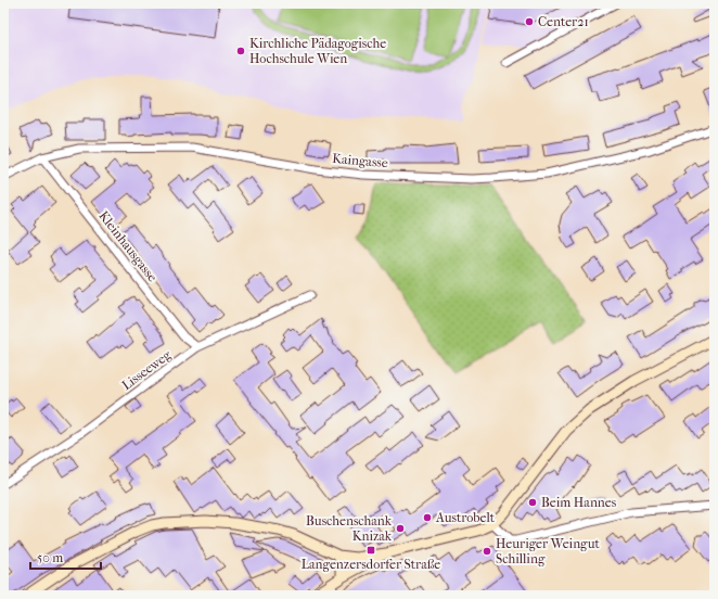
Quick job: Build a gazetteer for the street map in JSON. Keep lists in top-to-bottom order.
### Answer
{
  "streets": {
    "street": ["Kaingasse", "Kleinhausgasse", "Lisseeweg"]
  },
  "crossings": [
    ["Kaingasse", "Kleinhausgasse"],
    ["Kleinhausgasse", "Lisseeweg"]
  ],
  "places": {
    "other": [
      "Center21",
      "Kirchliche Pädagogische Hochschule Wien",
      "Beim Hannes",
      "Austrobelt",
      "Buschenschank Knizak",
      "Heuriger Weingut Schilling"
    ],
    "transit": ["Langenzersdorfer Straße"]
  },
  "scale_bar": "50 m"
}
